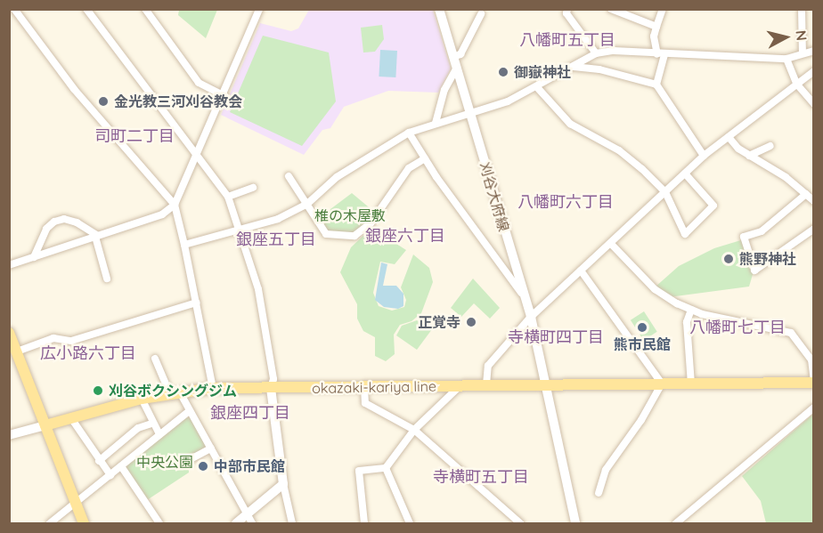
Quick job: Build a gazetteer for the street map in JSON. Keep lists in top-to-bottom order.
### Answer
{
  "streets": {
    "main road": ["刈谷大府線", "okazaki-kariya line"]
  },
  "crossings": [
    ["刈谷大府線", "okazaki-kariya line"]
  ],
  "districts": [
    "八幡町五丁目",
    "司町二丁目",
    "八幡町六丁目",
    "銀座六丁目",
    "銀座五丁目",
    "八幡町七丁目",
    "寺横町四丁目",
    "広小路六丁目",
    "銀座四丁目",
    "寺横町五丁目"
  ],
  "parks": ["椎の木屋敷", "中央公園"],
  "places": [
    "御嶽神社",
    "金光教三河刈谷教会",
    "熊野神社",
    "正覚寺",
    "熊市民館",
    "刈谷ボクシングジム",
    "中部市民館"
  ],
  "north": "right"
}
